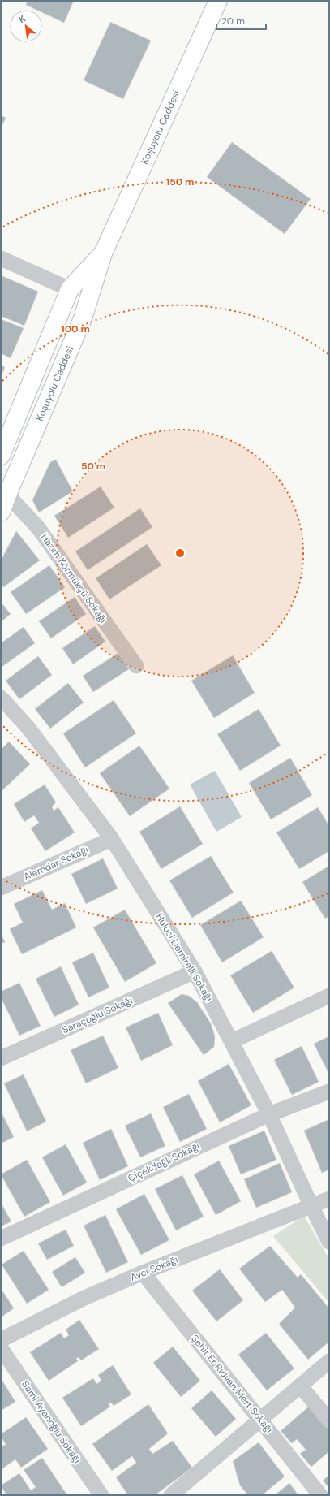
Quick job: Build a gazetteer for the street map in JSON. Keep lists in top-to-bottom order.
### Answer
{
  "streets": {
    "street": [
      "Koşuyolu Caddesi",
      "Hazım Körmükçü Sokağı",
      "Alemdar Sokağı",
      "Hulusi Demirelli Sokağı",
      "Saraçoğlu Sokağı",
      "Çiçekdağlı Sokağı",
      "Avcı Sokağı",
      "Şehit Er Rıdvan Mert Sokağı",
      "Sami Ayanoğlu Sokağı"
    ]
  },
  "crossings": [
    ["Koşuyolu Caddesi", "Hazım Körmükçü Sokağı"],
    ["Alemdar Sokağı", "Hulusi Demirelli Sokağı"],
    ["Hulusi Demirelli Sokağı", "Saraçoğlu Sokağı"],
    ["Hulusi Demirelli Sokağı", "Çiçekdağlı Sokağı"],
    ["Hulusi Demirelli Sokağı", "Avcı Sokağı"],
    ["Avcı Sokağı", "Şehit Er Rıdvan Mert Sokağı"]
  ],
  "scale_bar": "20 m",
  "north": "top left",
  "rings": ["150 m", "100 m", "50 m"]
}
